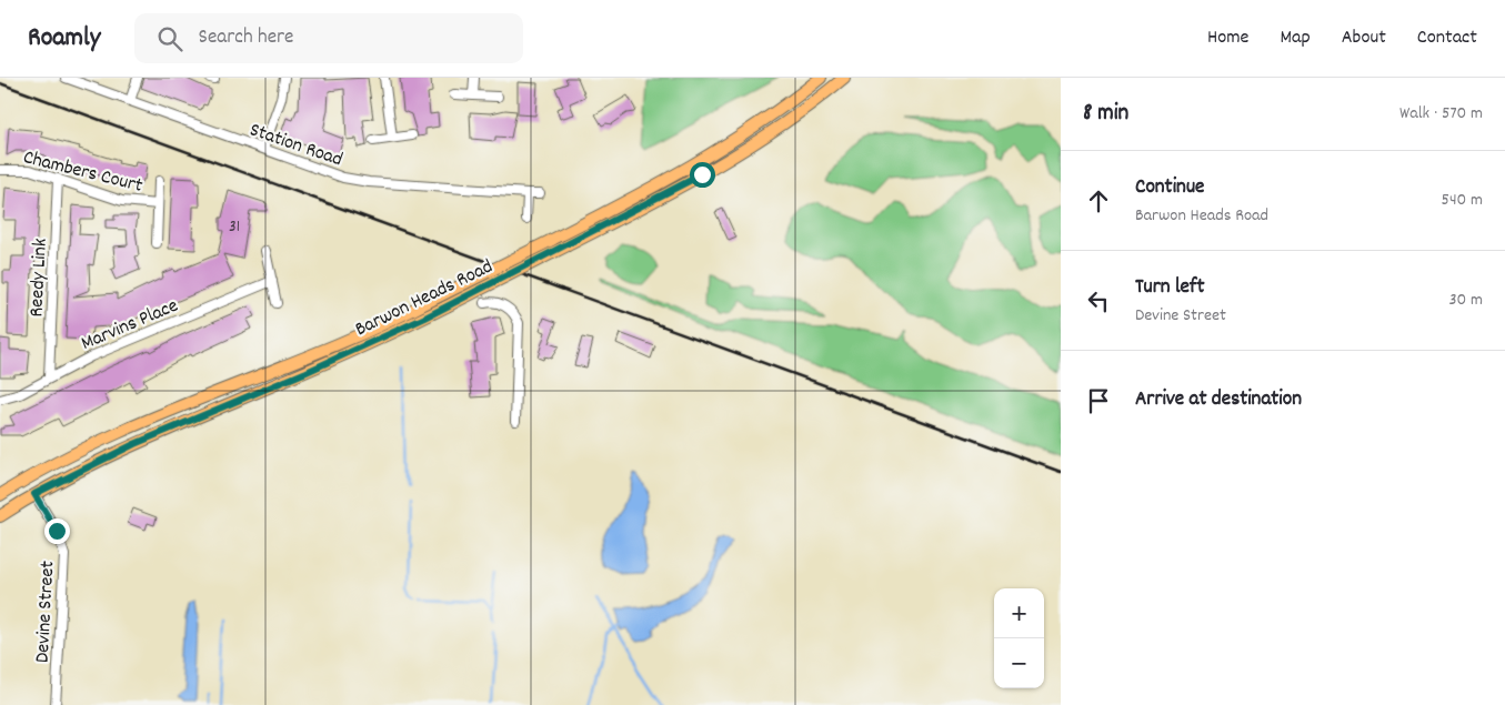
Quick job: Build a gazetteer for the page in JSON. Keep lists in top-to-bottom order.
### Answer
{
  "streets": {
    "main road": ["Barwon Heads Road"],
    "street": [
      "Station Road",
      "Chambers Court",
      "Reedy Link",
      "Marvins Place",
      "Devine Street"
    ]
  },
  "crossings": [
    ["Chambers Court", "Reedy Link"],
    ["Reedy Link", "Marvins Place"],
    ["Barwon Heads Road", "Devine Street"]
  ],
  "house_numbers": ["31"],
  "page": {
    "header": "Roamly",
    "search": "Search here",
    "nav": [
      "Home",
      "Map",
      "About",
      "Contact"
    ],
    "heading": ["8 min", "Walk · 570 m"],
    "list": [
      ["Continue", "Barwon Heads Road", "540 m"],
      ["Turn left", "Devine Street", "30 m"],
      "Arrive at destination"
    ],
    "map_buttons": ["+", "−"]
  }
}
